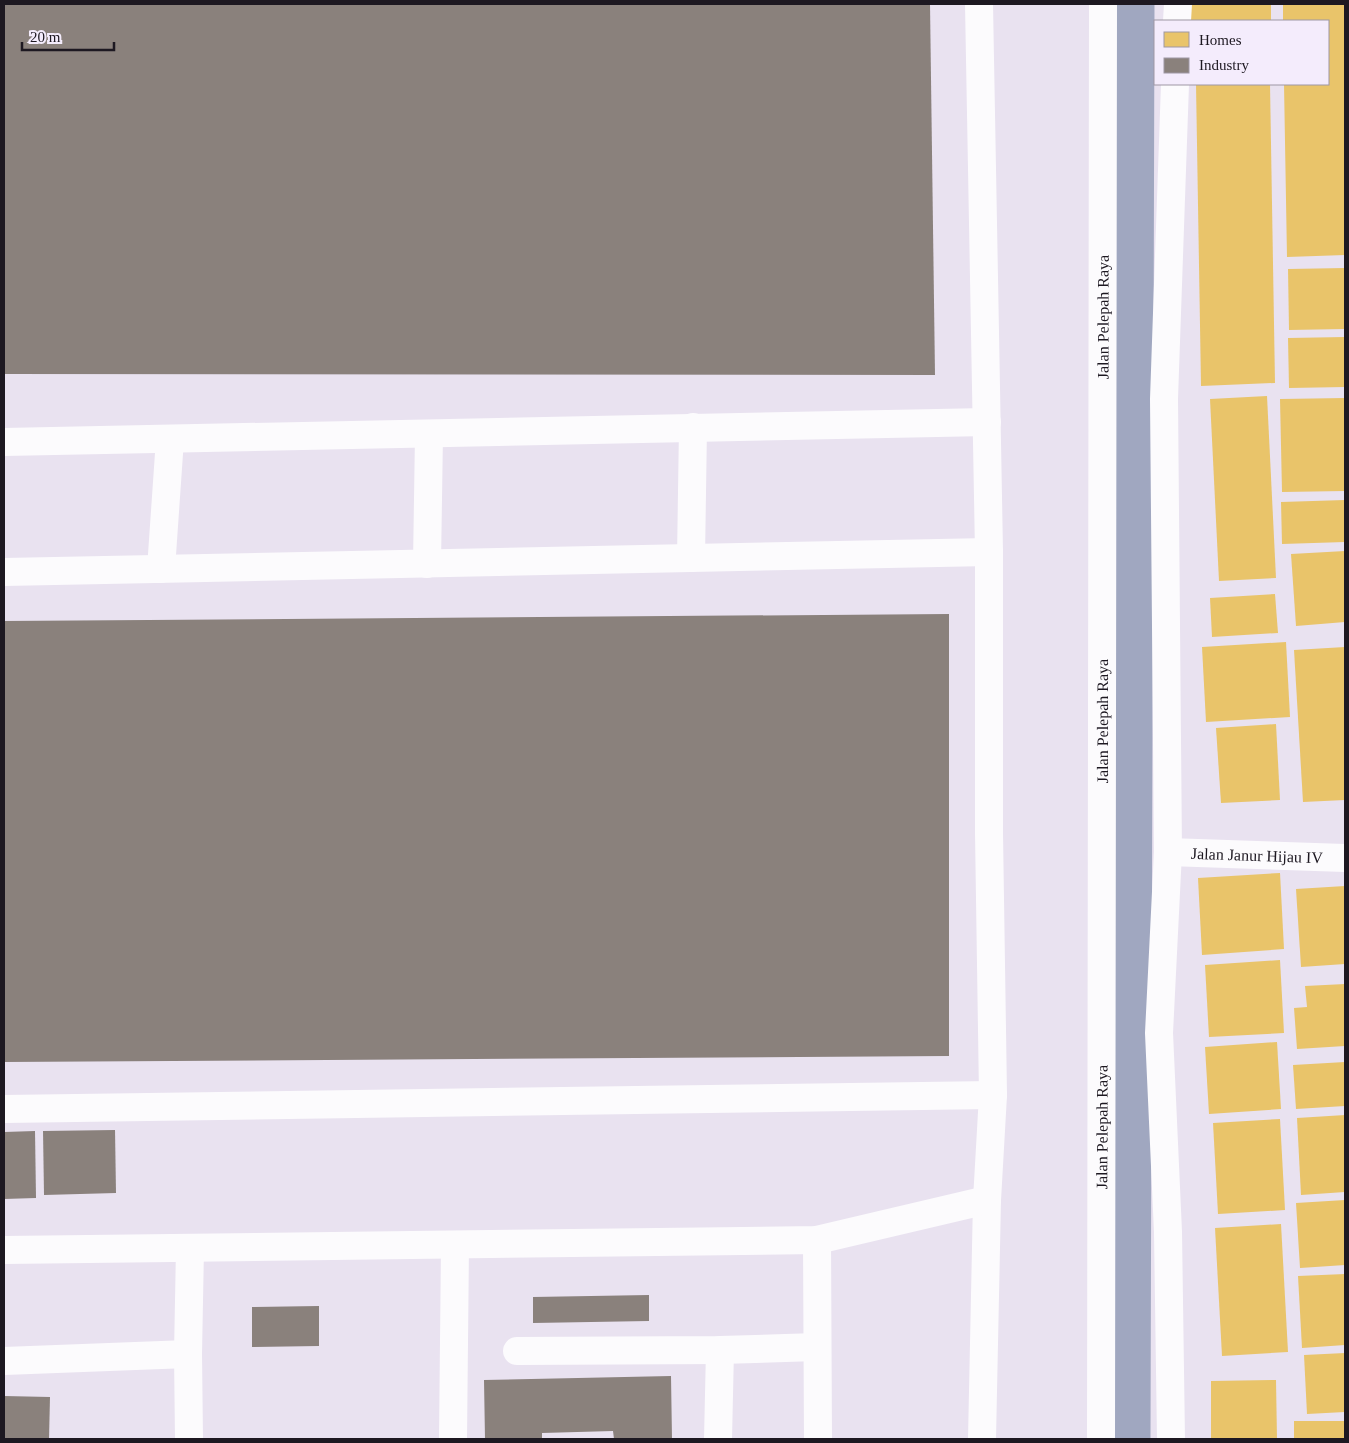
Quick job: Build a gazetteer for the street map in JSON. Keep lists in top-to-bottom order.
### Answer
{
  "streets": {
    "street": ["Jalan Pelepah Raya", "Jalan Janur Hijau IV"]
  },
  "legend": ["Homes", "Industry"],
  "scale_bar": "20 m"
}
